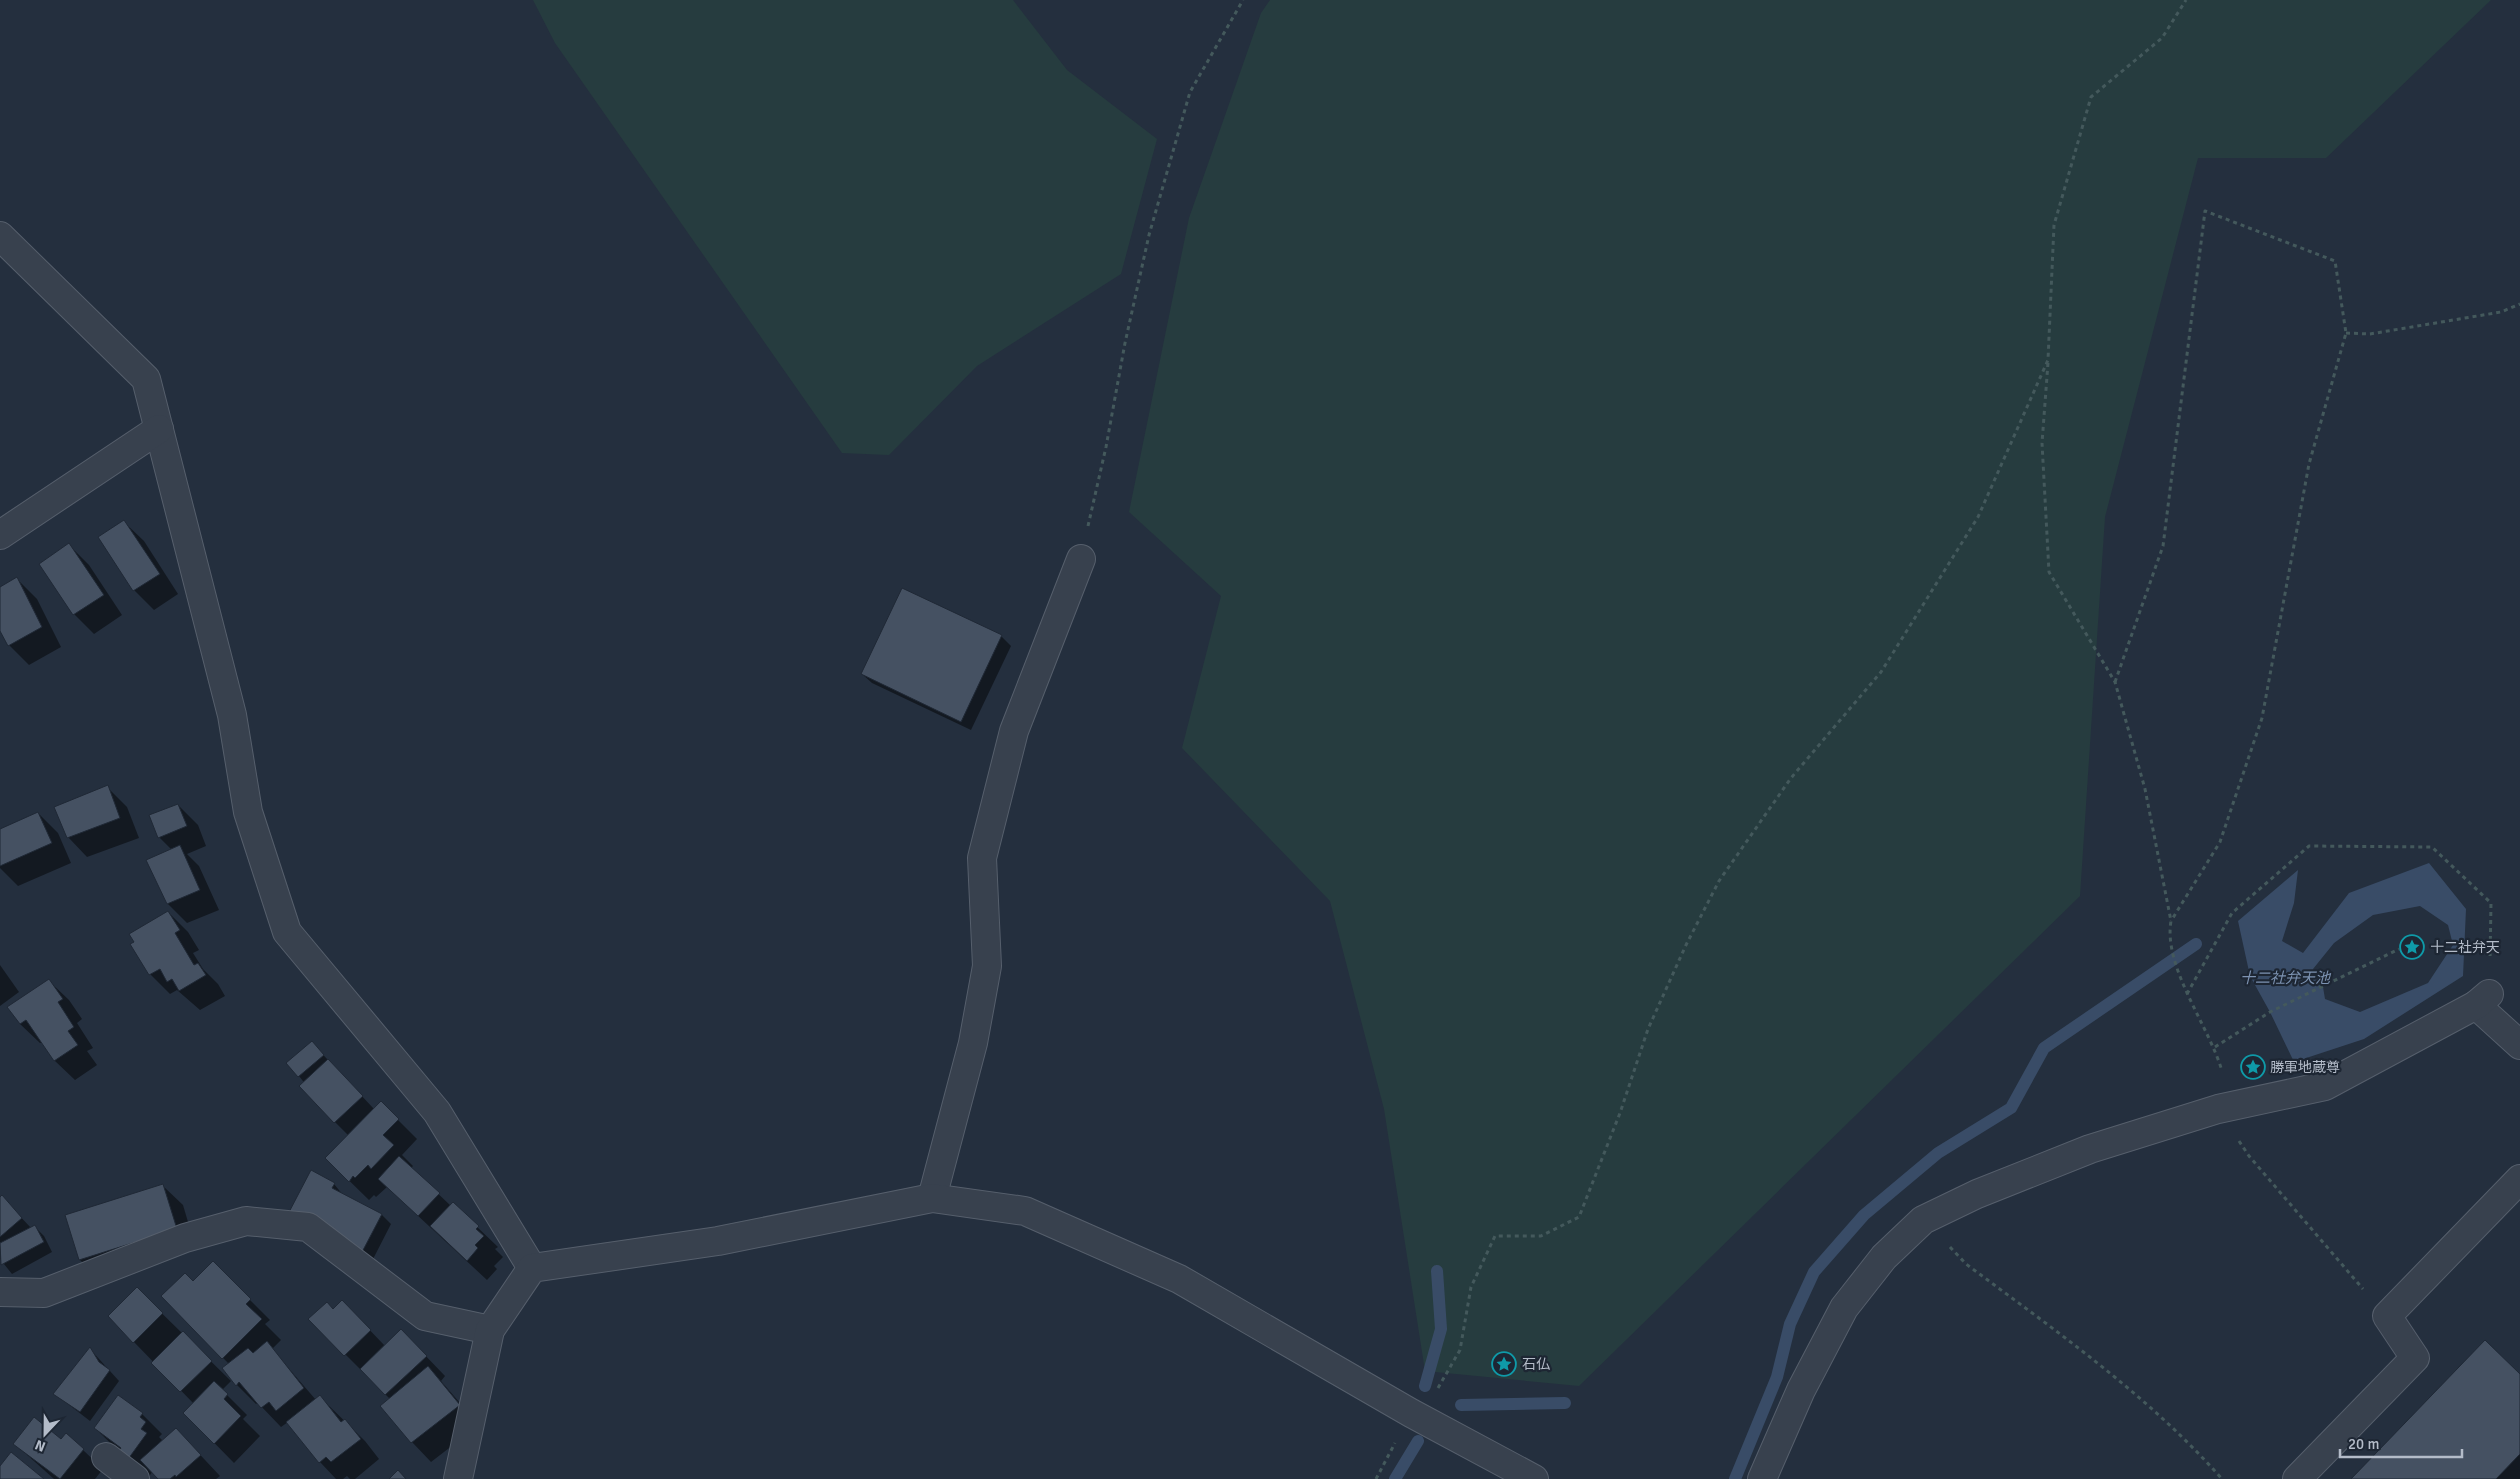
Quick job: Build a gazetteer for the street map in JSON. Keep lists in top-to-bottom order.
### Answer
{
  "water": ["十二社弁天池"],
  "places": {
    "place": ["十二社弁天", "勝軍地蔵尊", "石仏"]
  },
  "scale_bar": "20 m",
  "north": "bottom"
}
